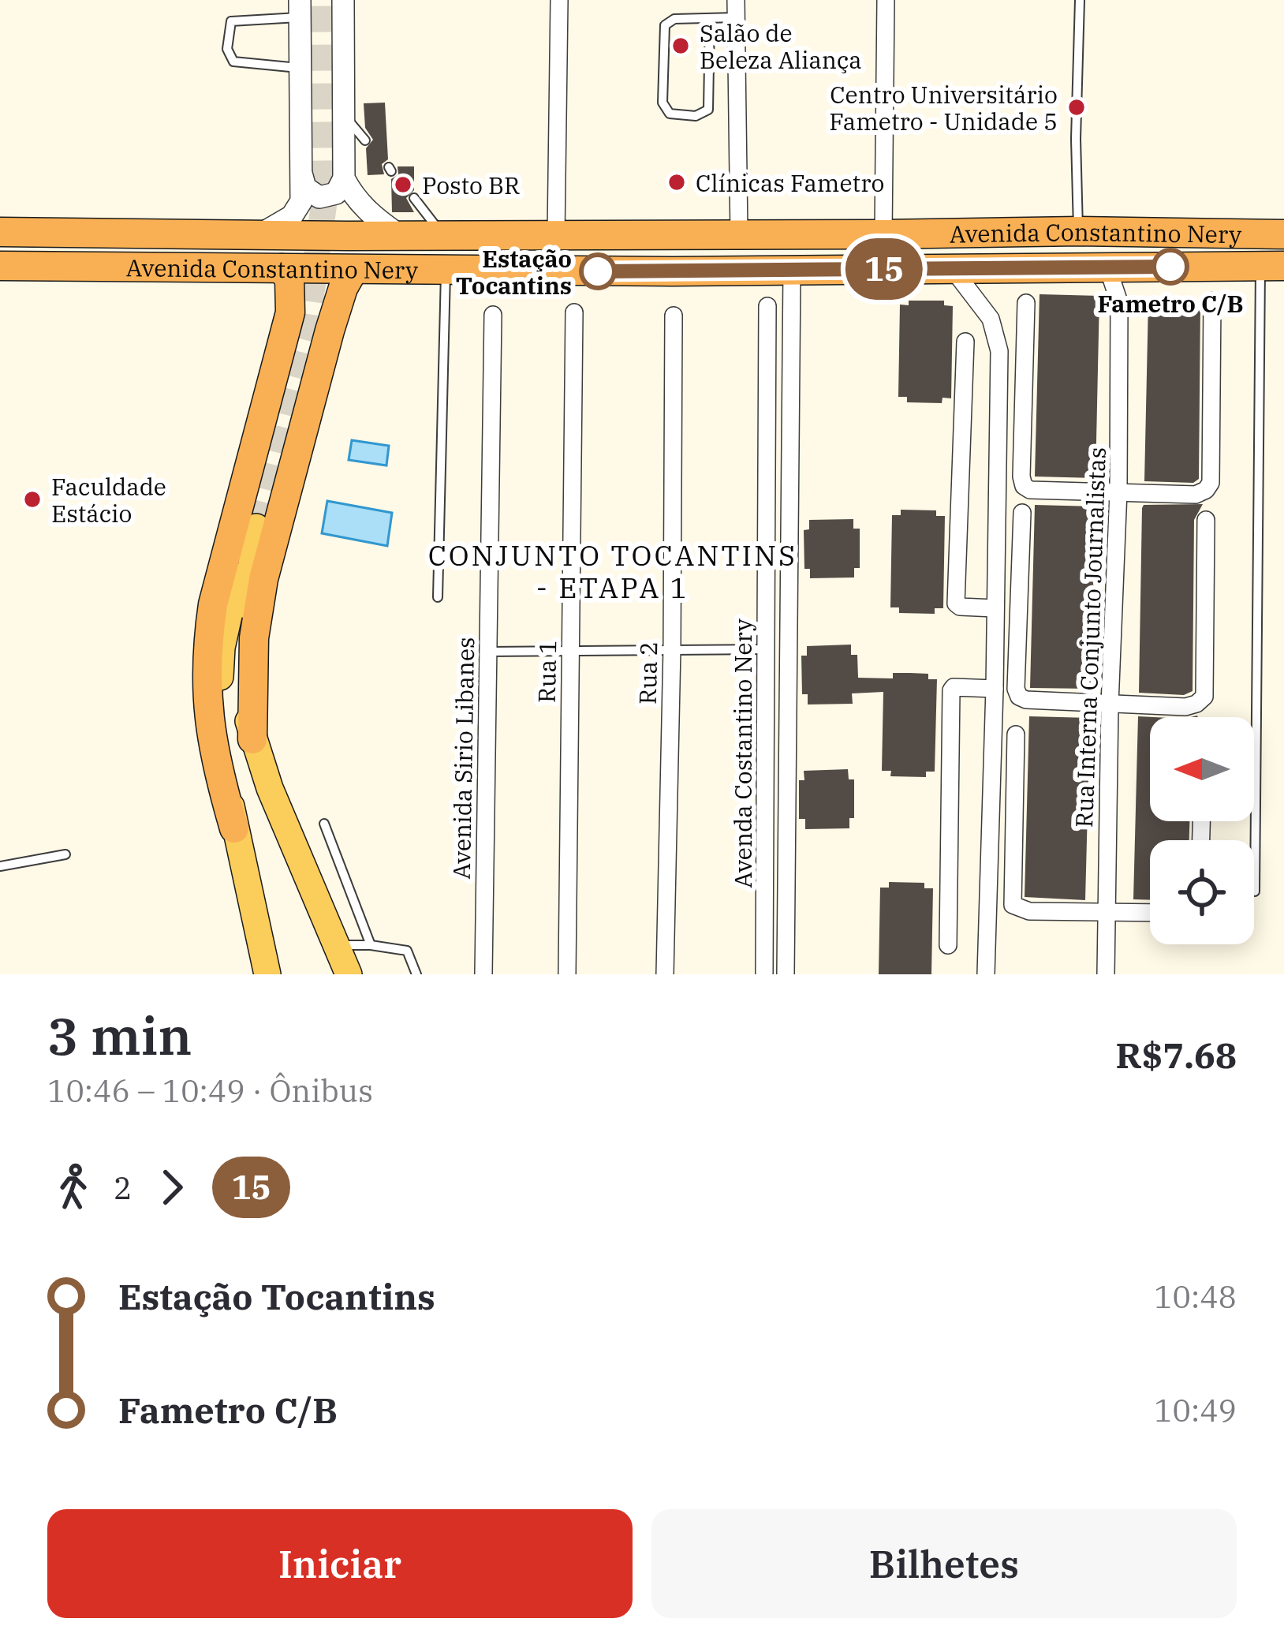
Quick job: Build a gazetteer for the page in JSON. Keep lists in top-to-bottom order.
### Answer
{
  "streets": {
    "highway": ["Avenida Constantino Nery"],
    "street": [
      "Rua Interna Conjunto Journalistas",
      "Rua 1",
      "Rua 2",
      "Avenda Costantino Nery",
      "Avenida Sirio Libanes"
    ]
  },
  "crossings": [
    ["Avenida Constantino Nery", "Rua Interna Conjunto Journalistas"]
  ],
  "districts": ["CONJUNTO TOCANTINS - ETAPA 1"],
  "places": [
    "Salão de Beleza Aliança",
    "Centro Universitário Fametro - Unidade 5",
    "Clínicas Fametro",
    "Posto BR",
    "Fametro C/B",
    "Estação Tocantins",
    "Faculdade Estácio"
  ],
  "lines": ["bus line 15"],
  "north": "left",
  "page": {
    "on_map": "15",
    "heading": ["3 min", "10:46 – 10:49 · Ônibus", "R$7.68"],
    "legs": ["2", "15"],
    "list": [
      {
        "name": "Estação Tocantins",
        "value": "10:48"
      },
      {
        "name": "Fametro C/B",
        "value": "10:49"
      }
    ],
    "buttons": ["Iniciar", "Bilhetes"]
  }
}
